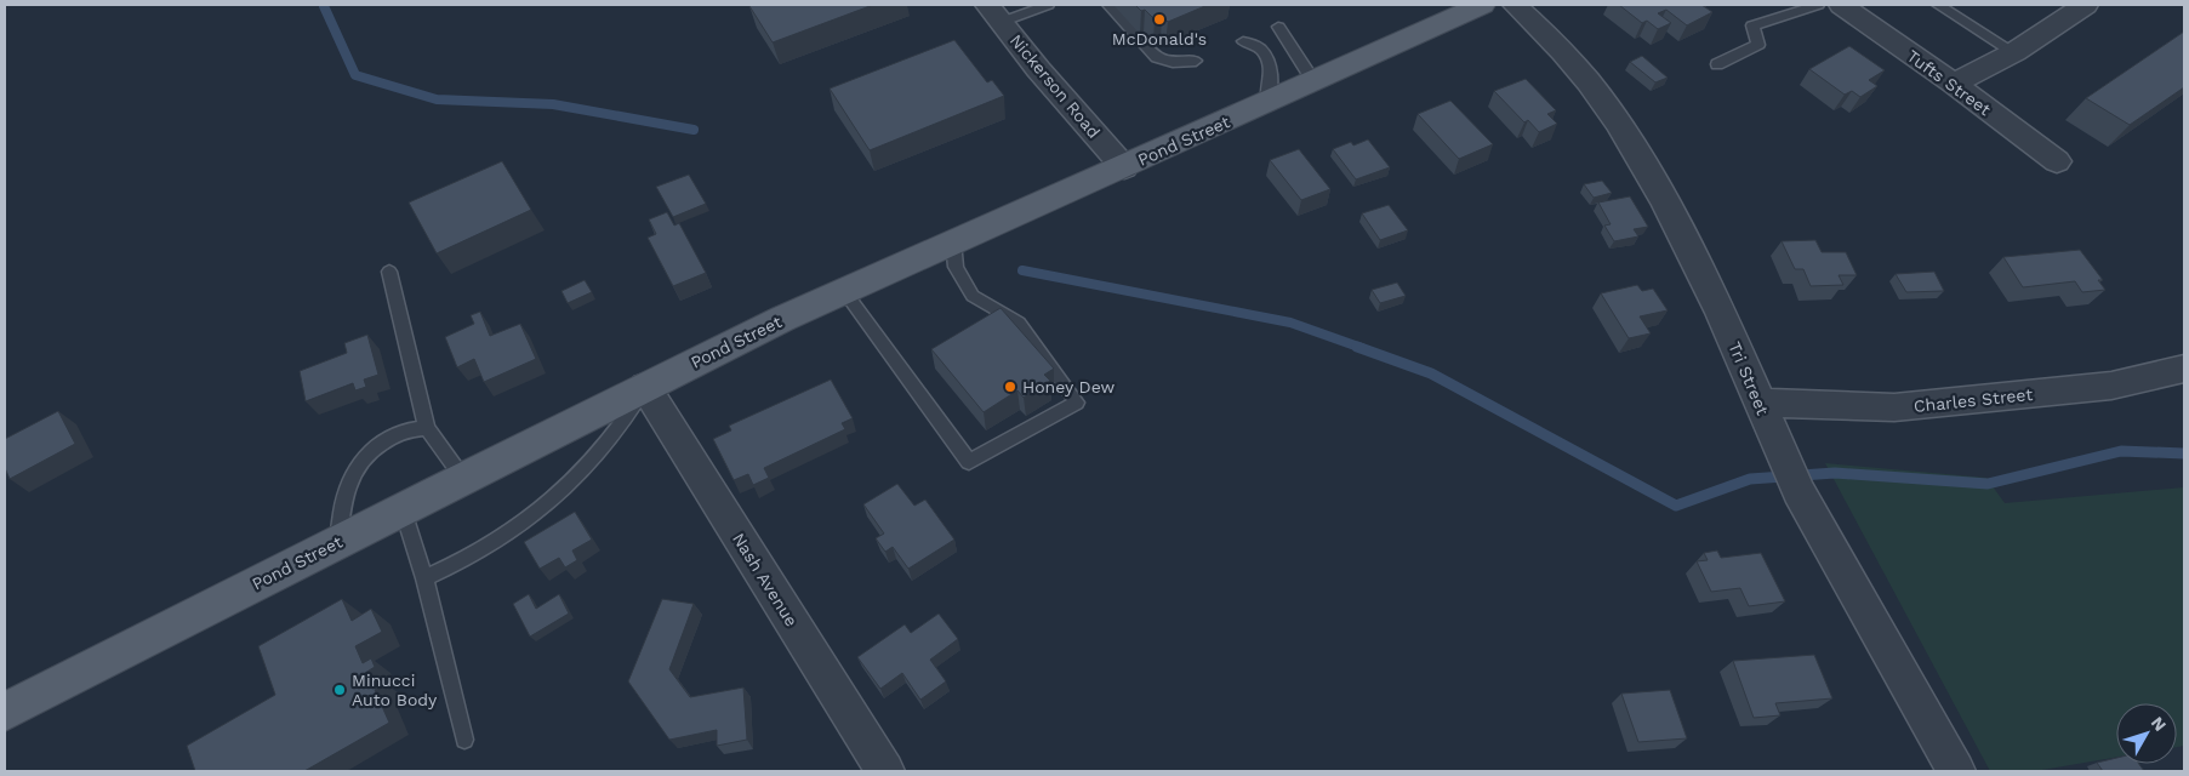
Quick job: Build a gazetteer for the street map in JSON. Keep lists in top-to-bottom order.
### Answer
{
  "streets": {
    "main road": ["Pond Street"],
    "street": [
      "Tufts Street",
      "Nickerson Road",
      "Tri Street",
      "Charles Street",
      "Nash Avenue"
    ]
  },
  "crossings": [
    ["Nickerson Road", "Pond Street"],
    ["Pond Street", "Nash Avenue"],
    ["Tri Street", "Charles Street"]
  ],
  "places": ["McDonald's", "Honey Dew", "Minucci Auto Body"],
  "north": "top right"
}
